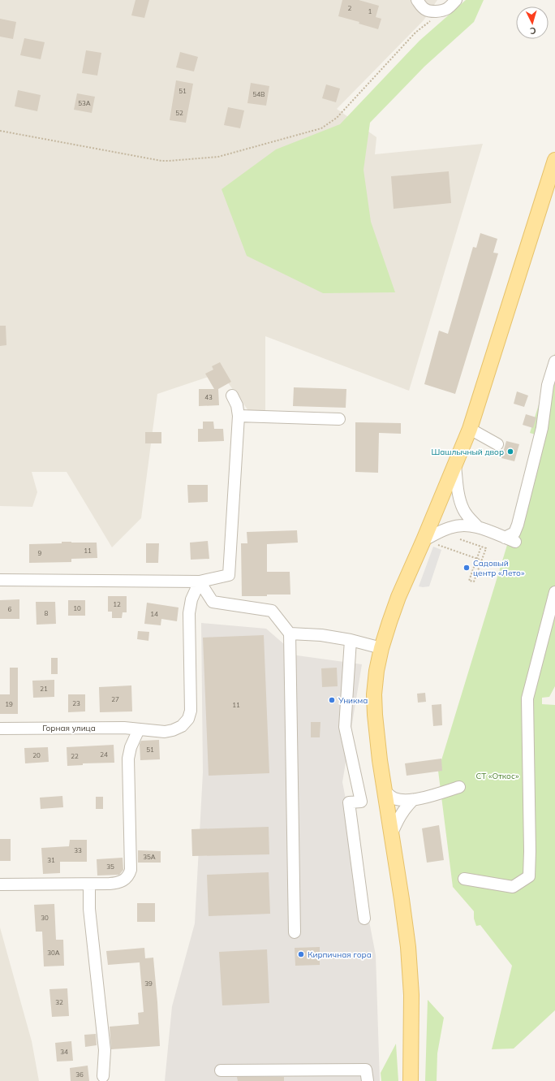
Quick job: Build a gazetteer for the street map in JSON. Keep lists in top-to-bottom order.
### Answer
{
  "streets": {
    "street": ["Горная улица"]
  },
  "parks": ["СТ «Откос»"],
  "places": [
    "Шашлычный двор",
    "Садовый центр «Лето»",
    "Уникма",
    "Кирпичная гора"
  ],
  "house_numbers": [
    "2",
    "1",
    "51",
    "54В",
    "53А",
    "52",
    "43",
    "11",
    "9",
    "12",
    "10",
    "6",
    "8",
    "14",
    "21",
    "27",
    "23",
    "19",
    "11",
    "51",
    "24",
    "20",
    "22",
    "33",
    "35А",
    "31",
    "35",
    "30",
    "30А",
    "39",
    "32",
    "34",
    "36"
  ],
  "north": "bottom"
}
